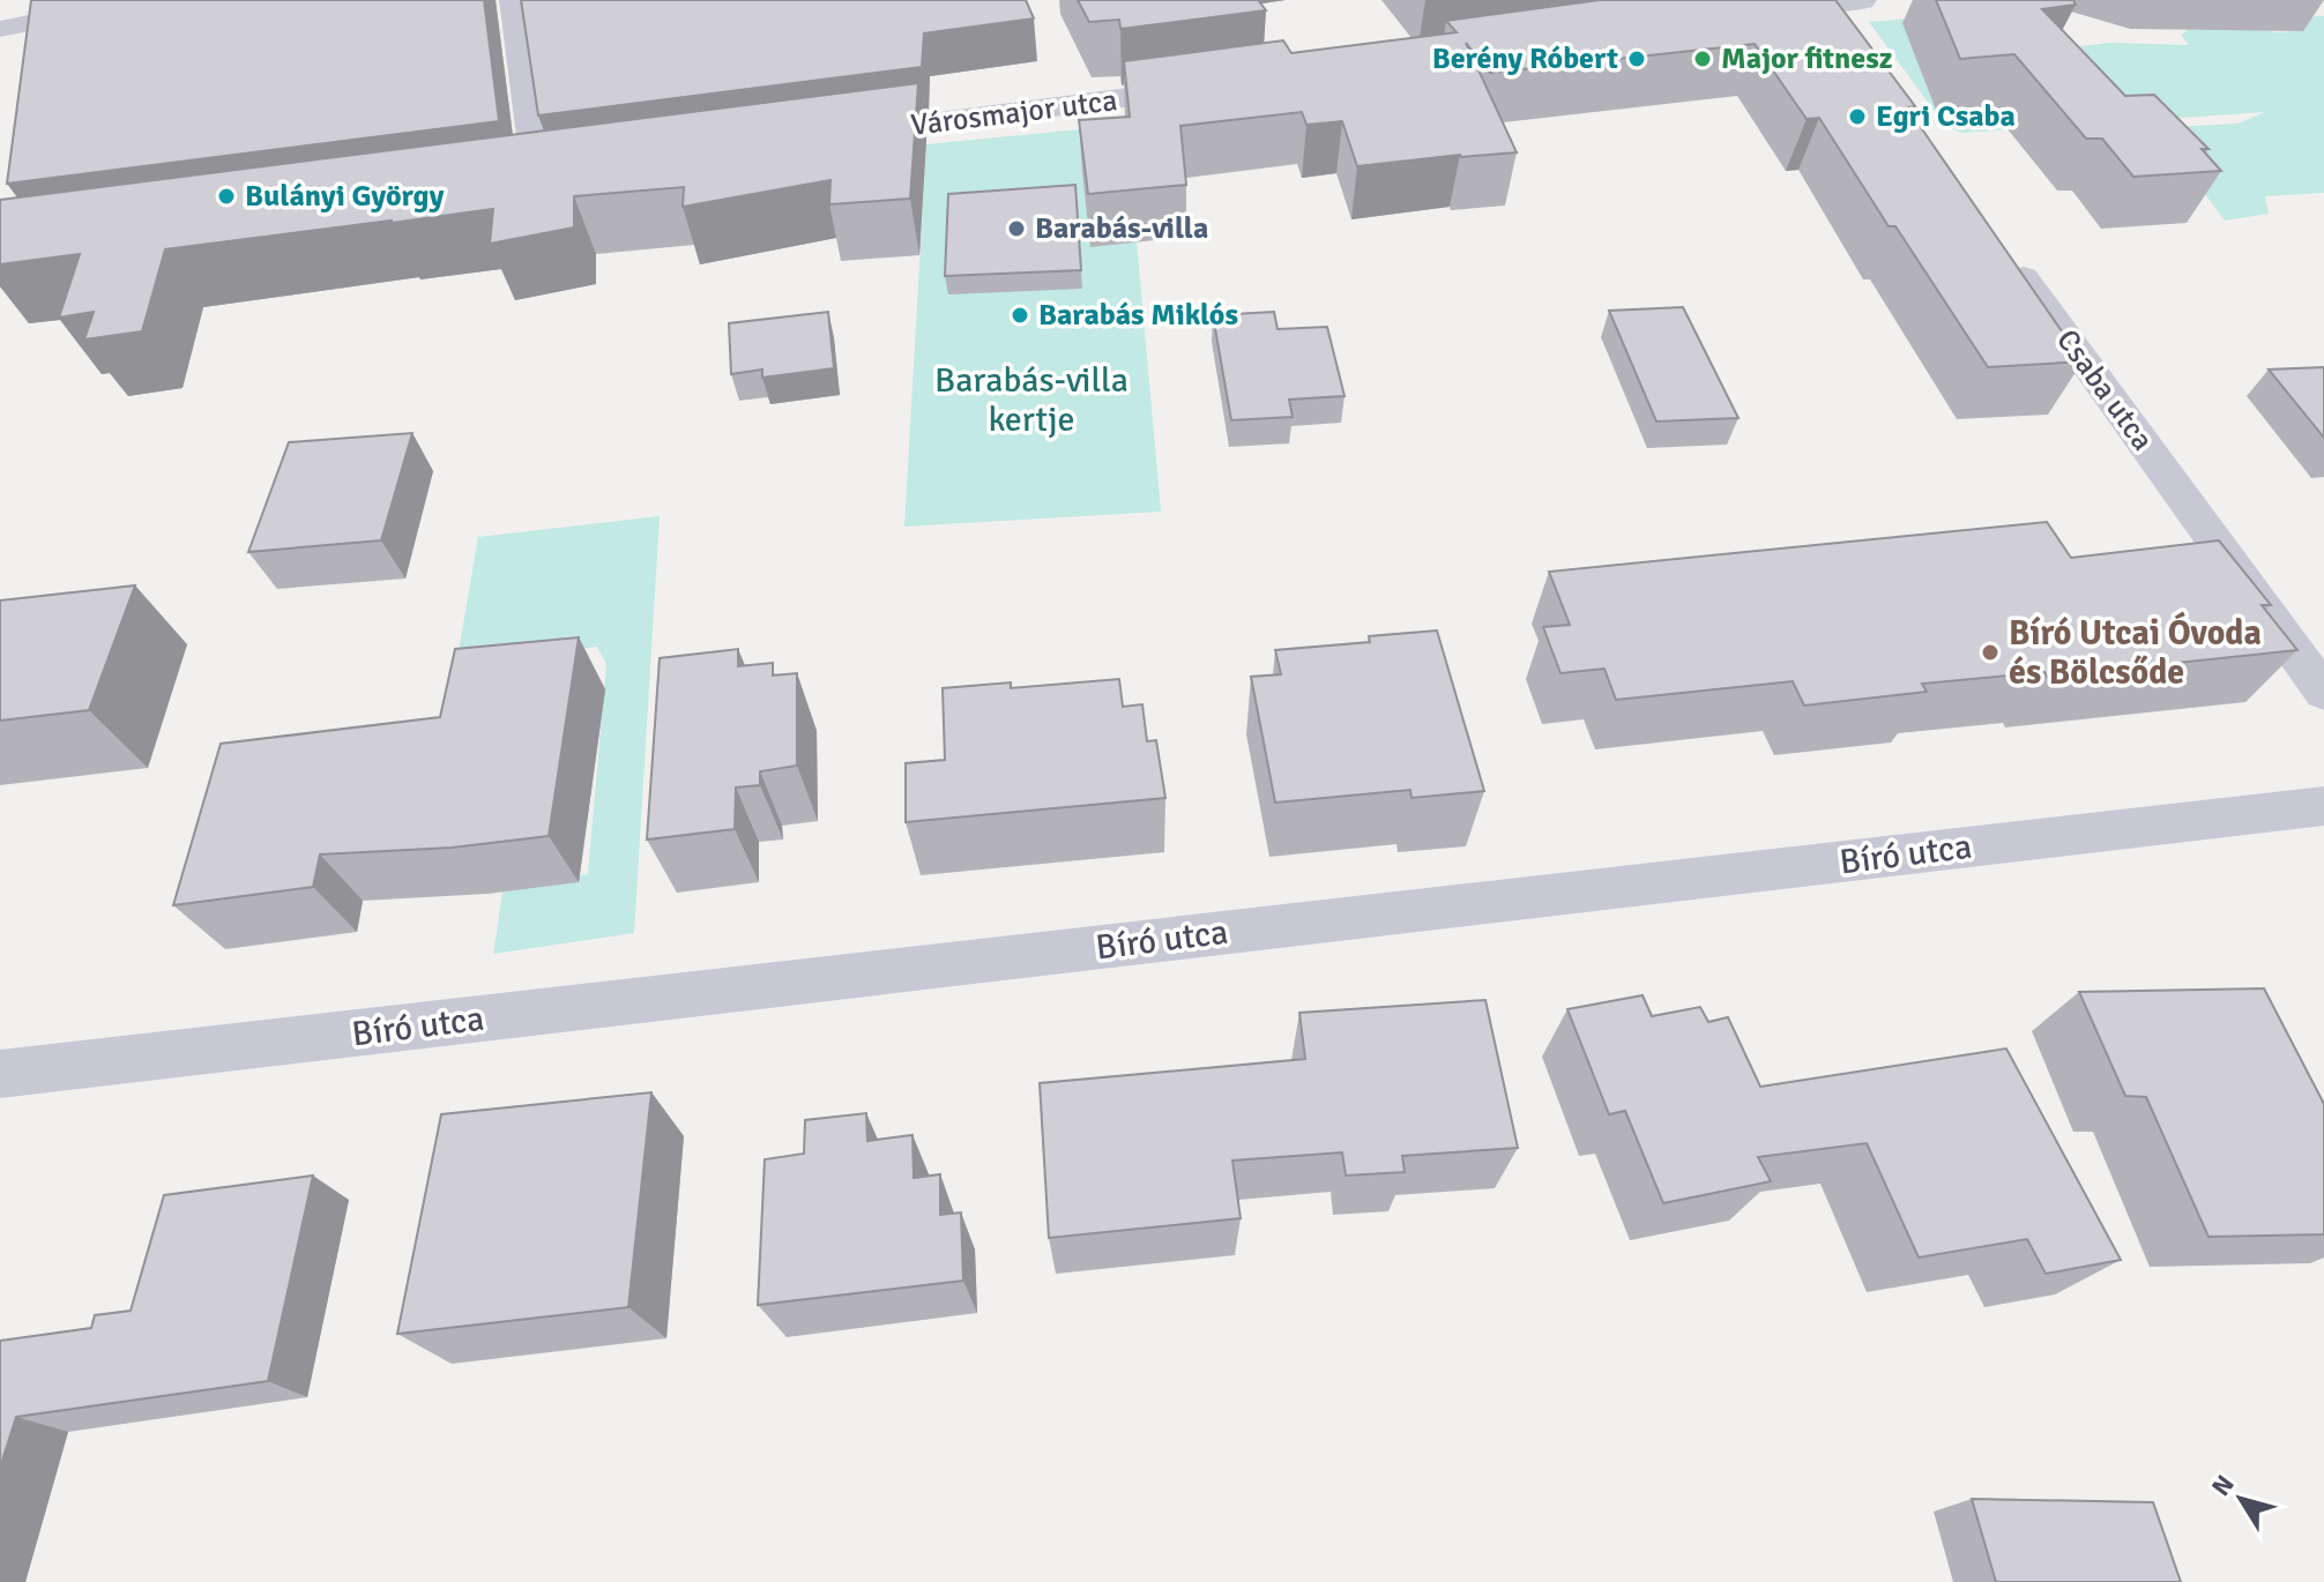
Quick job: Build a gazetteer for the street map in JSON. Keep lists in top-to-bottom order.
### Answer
{
  "streets": {
    "street": ["Városmajor utca", "Csaba utca", "Bíró utca"]
  },
  "parks": ["Barabás-villa kertje"],
  "places": [
    "Berény Róbert",
    "Major fitnesz",
    "Egri Csaba",
    "Bulányi György",
    "Barabás-villa",
    "Barabás Miklós",
    "Bíró Utcai Óvoda és Bölcsőde"
  ],
  "north": "top left"
}
